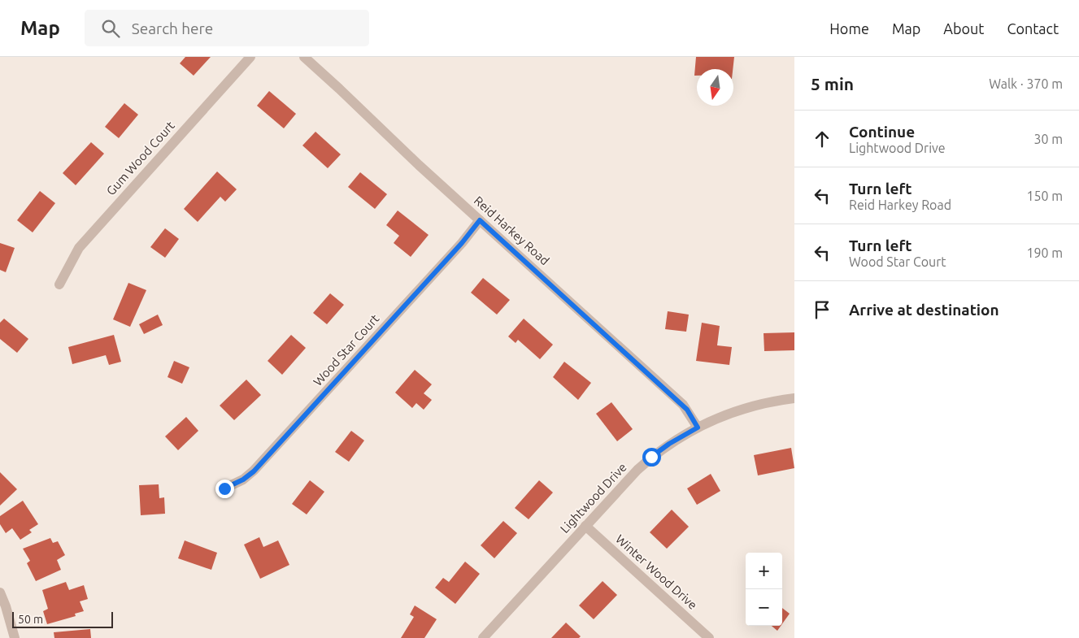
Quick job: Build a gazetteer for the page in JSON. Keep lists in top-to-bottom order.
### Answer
{
  "streets": {
    "street": [
      "Gum Wood Court",
      "Reid Harkey Road",
      "Wood Star Court",
      "Lightwood Drive",
      "Winter Wood Drive"
    ]
  },
  "crossings": [
    ["Reid Harkey Road", "Wood Star Court"],
    ["Reid Harkey Road", "Lightwood Drive"],
    ["Lightwood Drive", "Winter Wood Drive"]
  ],
  "scale_bar": "50 m",
  "north": "bottom",
  "page": {
    "header": "Map",
    "search": "Search here",
    "nav": [
      "Home",
      "Map",
      "About",
      "Contact"
    ],
    "heading": ["5 min", "Walk · 370 m"],
    "list": [
      ["Continue", "Lightwood Drive", "30 m"],
      ["Turn left", "Reid Harkey Road", "150 m"],
      ["Turn left", "Wood Star Court", "190 m"],
      "Arrive at destination"
    ],
    "map_buttons": ["+", "−"],
    "scale": "50 m"
  }
}
